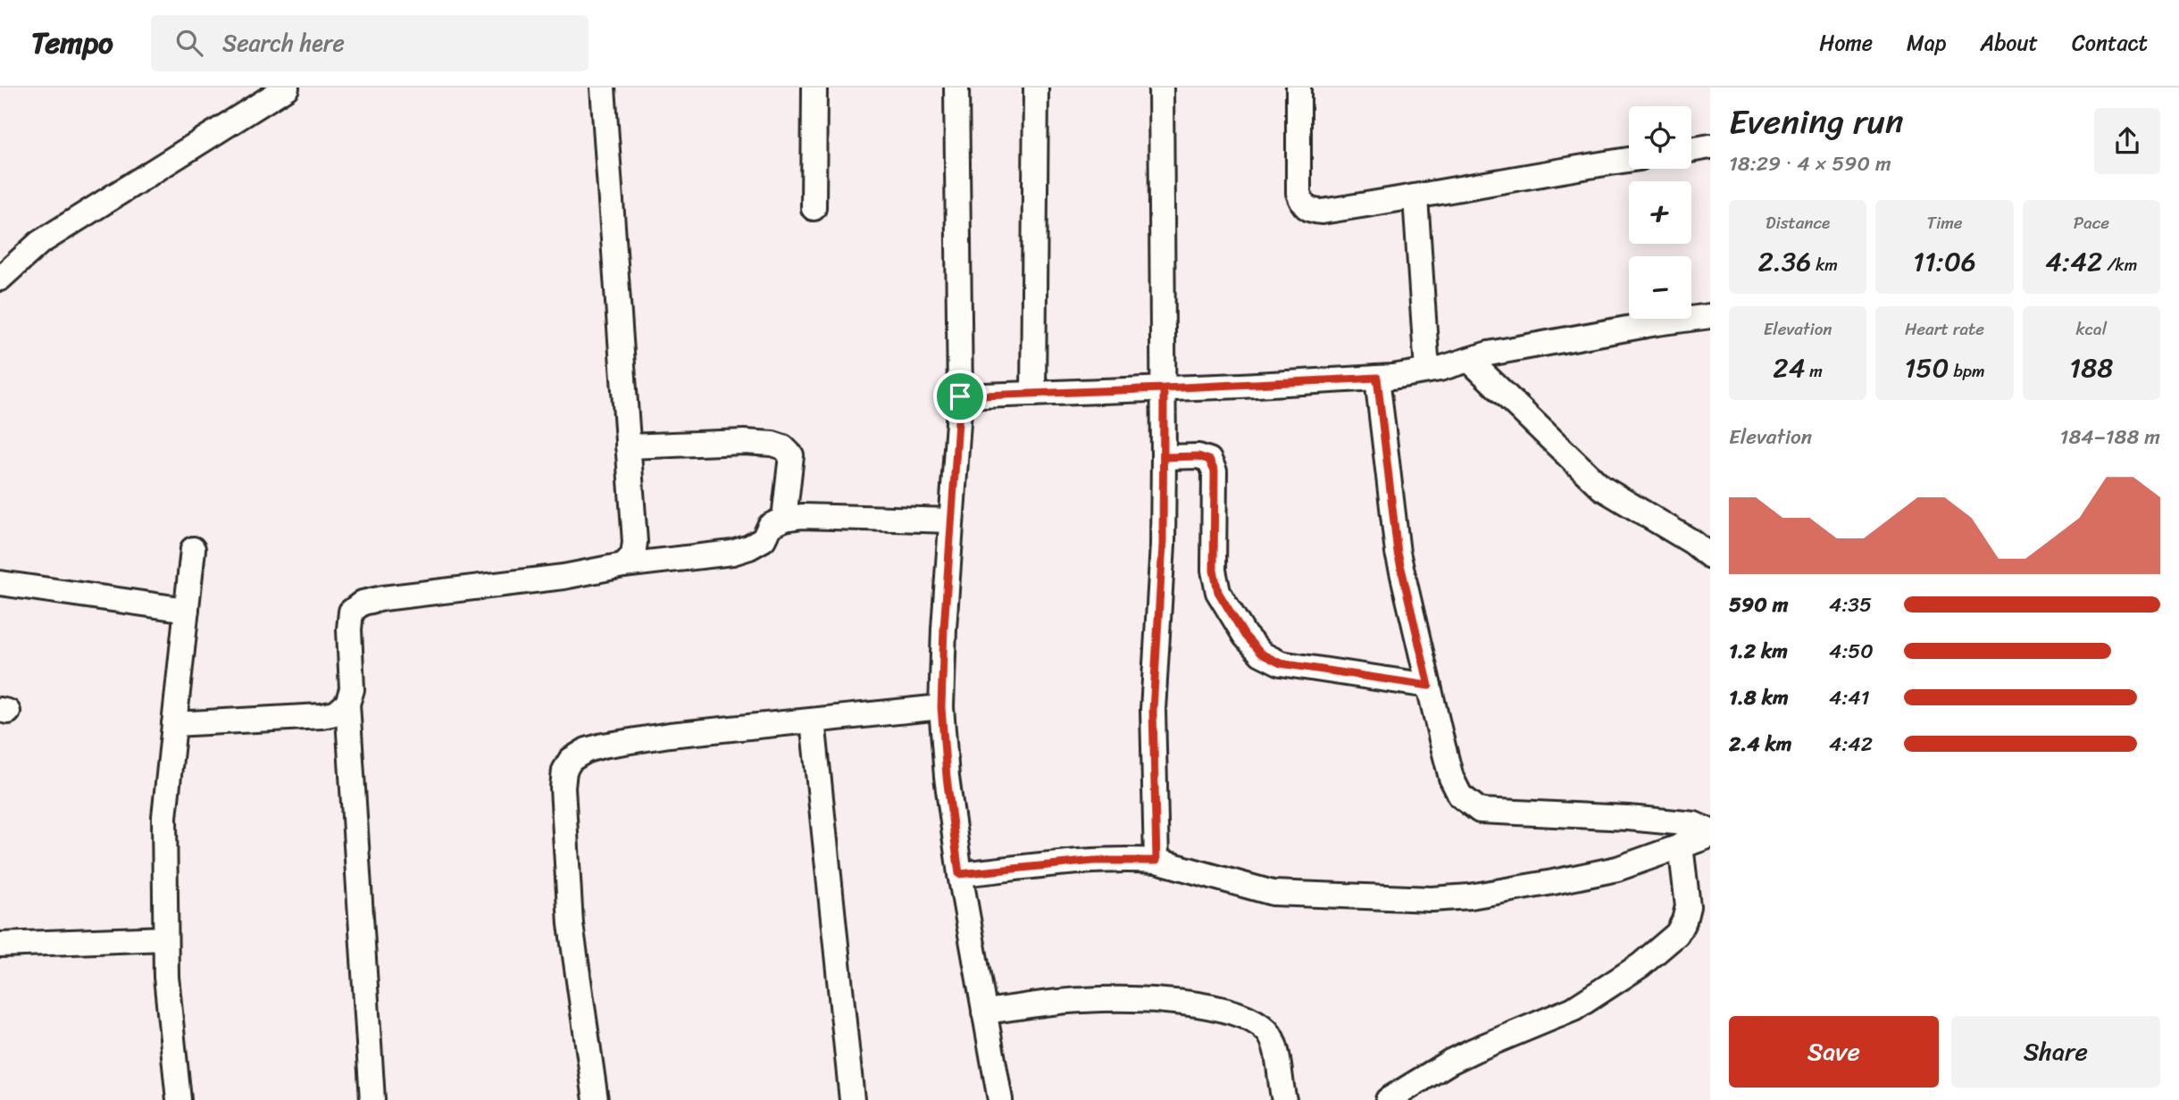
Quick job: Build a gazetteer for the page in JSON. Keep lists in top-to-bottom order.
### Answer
{
  "page": {
    "header": "Tempo",
    "search": "Search here",
    "nav": [
      "Home",
      "Map",
      "About",
      "Contact"
    ],
    "heading": ["Evening run", "18:29 · 4 × 590 m"],
    "map_buttons": ["+", "−"],
    "stats": [
      ["Distance", "2.36 km"],
      ["Time", "11:06"],
      ["Pace", "4:42 /km"],
      ["Elevation", "24 m"],
      ["Heart rate", "150 bpm"],
      ["kcal", "188"]
    ],
    "chart": ["Elevation", "184–188 m"],
    "list": [
      {
        "name": "590 m",
        "note": "4:35"
      },
      {
        "name": "1.2 km",
        "note": "4:50"
      },
      {
        "name": "1.8 km",
        "note": "4:41"
      },
      {
        "name": "2.4 km",
        "note": "4:42"
      }
    ],
    "buttons": ["Save", "Share"]
  }
}
